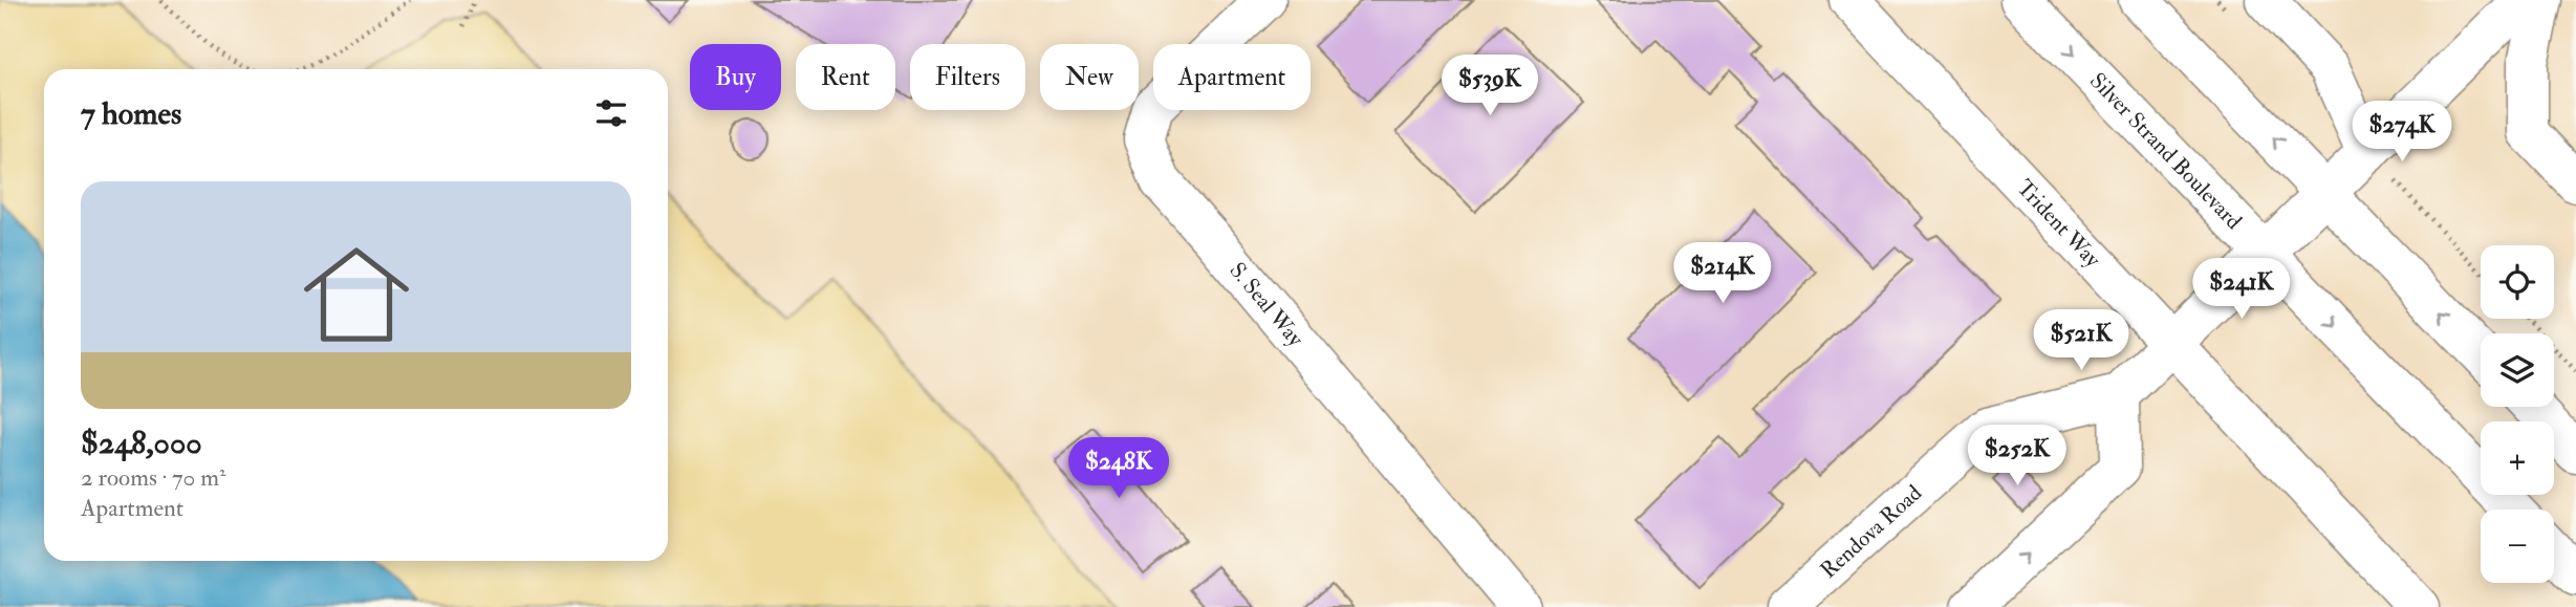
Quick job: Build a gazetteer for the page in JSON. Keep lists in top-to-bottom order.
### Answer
{
  "streets": {
    "main road": [
      "Silver Strand Boulevard",
      "Trident Way",
      "S. Seal Way",
      "Rendova Road"
    ]
  },
  "crossings": [
    ["Silver Strand Boulevard", "Rendova Road"],
    ["Trident Way", "Rendova Road"]
  ],
  "page": {
    "chip": [
      "Buy",
      "Rent",
      "Filters",
      "New",
      "Apartment"
    ],
    "price": [
      "$539K",
      "$274K",
      "$214K",
      "$241K",
      "$521K",
      "$252K",
      "$248K"
    ],
    "heading": "7 homes",
    "list": [
      {
        "name": "$248,000",
        "note": "2 rooms · 70 m² · Apartment"
      }
    ],
    "map_buttons": ["+", "−"]
  }
}
